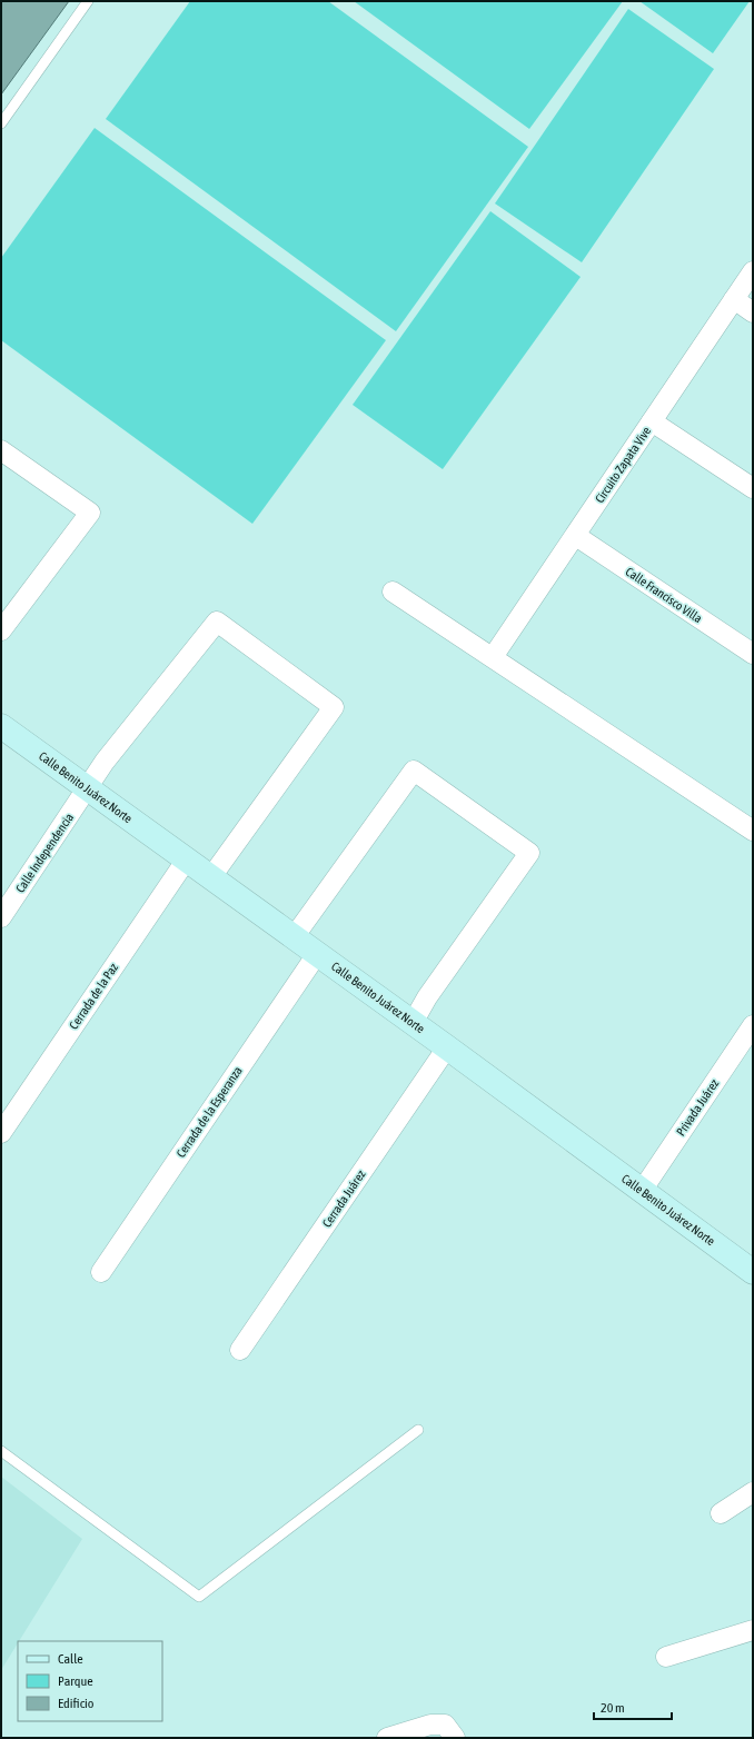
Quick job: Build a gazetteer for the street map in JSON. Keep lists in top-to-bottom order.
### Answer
{
  "streets": {
    "street": [
      "Circuito Zapata Vive",
      "Calle Francisco Villa",
      "Calle Benito Juárez Norte",
      "Calle Independencia",
      "Cerrada de la Paz",
      "Privada Juárez",
      "Cerrada de la Esperanza",
      "Cerrada Juárez"
    ]
  },
  "crossings": [
    ["Circuito Zapata Vive", "Calle Francisco Villa"],
    ["Calle Benito Juárez Norte", "Calle Independencia"],
    ["Calle Benito Juárez Norte", "Cerrada de la Paz"],
    ["Calle Benito Juárez Norte", "Privada Juárez"],
    ["Calle Benito Juárez Norte", "Cerrada de la Esperanza"],
    ["Calle Benito Juárez Norte", "Cerrada Juárez"]
  ],
  "legend": ["Calle", "Parque", "Edificio"],
  "scale_bar": "20 m"
}
